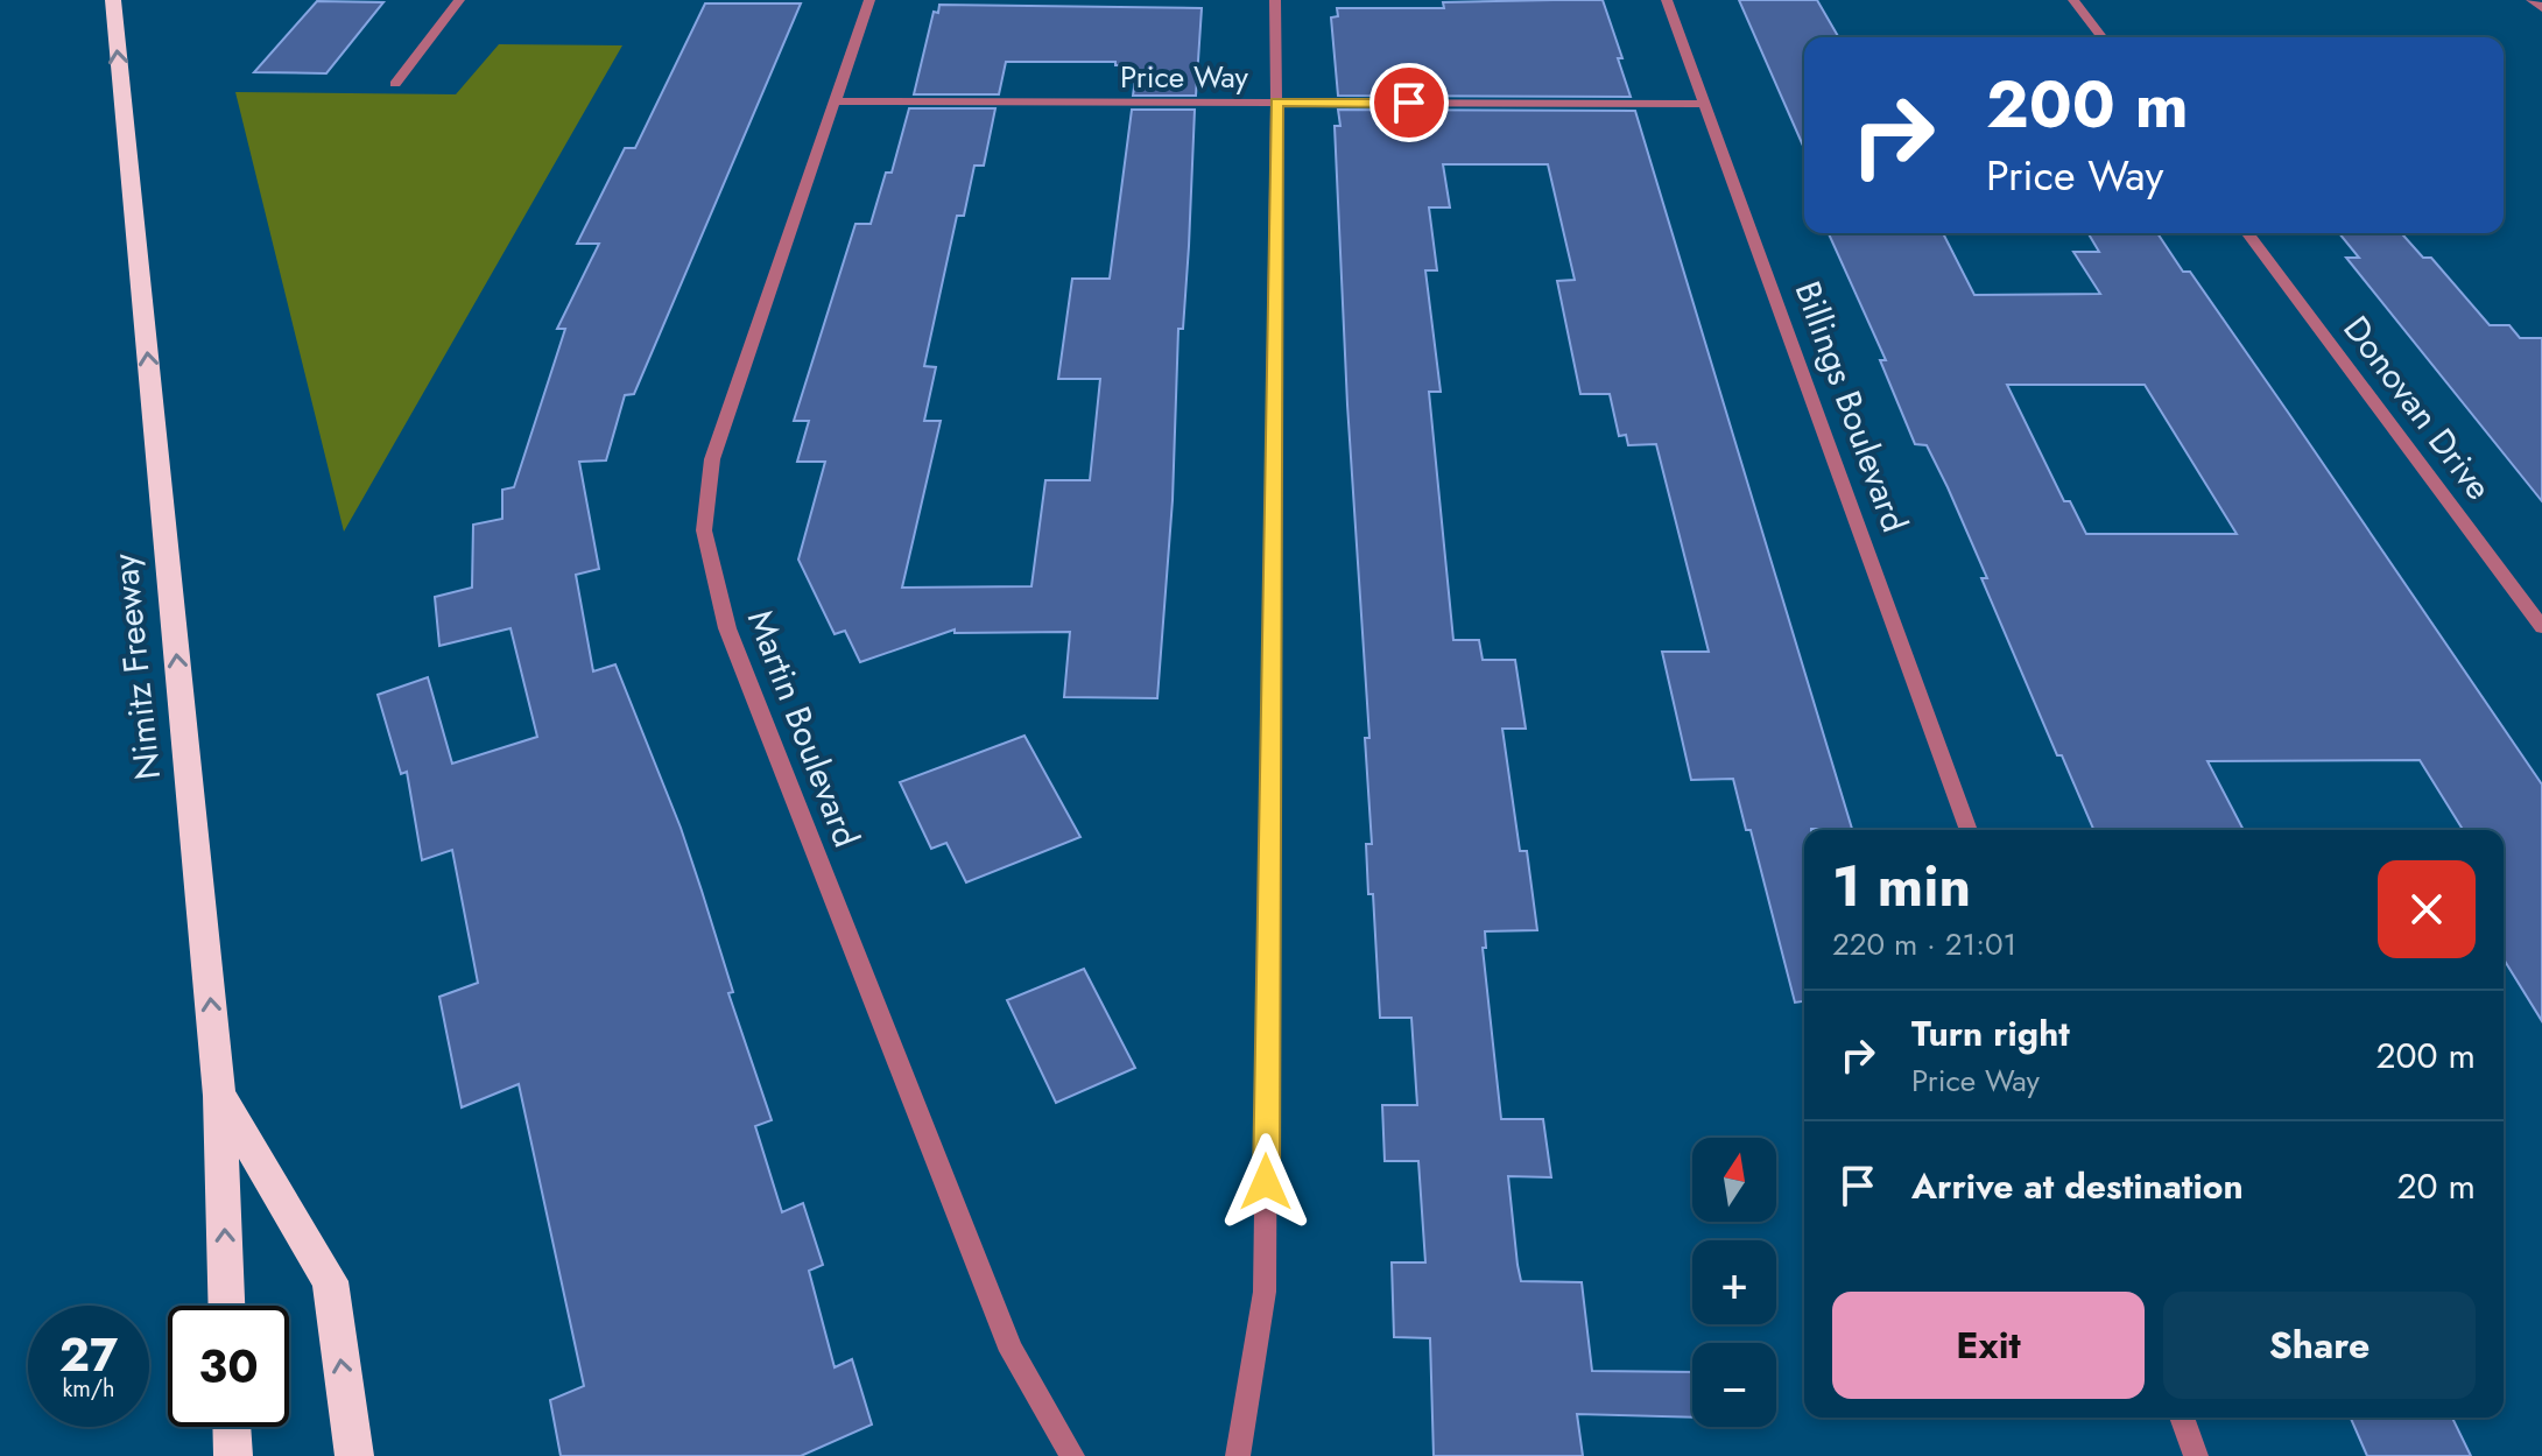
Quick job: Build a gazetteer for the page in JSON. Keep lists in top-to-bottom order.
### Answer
{
  "streets": {
    "highway": ["Nimitz Freeway"],
    "street": [
      "Price Way",
      "Billings Boulevard",
      "Donovan Drive",
      "Martin Boulevard"
    ]
  },
  "crossings": [
    ["Price Way", "Billings Boulevard"],
    ["Price Way", "Martin Boulevard"]
  ],
  "one_way": ["Nimitz Freeway"],
  "north": "top",
  "page": {
    "turn": ["200 m", "Price Way"],
    "heading": ["1 min", "220 m · 21:01"],
    "list": [
      {
        "name": "Turn right",
        "note": "Price Way",
        "value": "200 m"
      },
      {
        "name": "Arrive at destination",
        "value": "20 m"
      }
    ],
    "map_buttons": ["+", "−"],
    "buttons": ["Exit", "Share"],
    "speed": "27 km/h",
    "limit": "30"
  }
}
